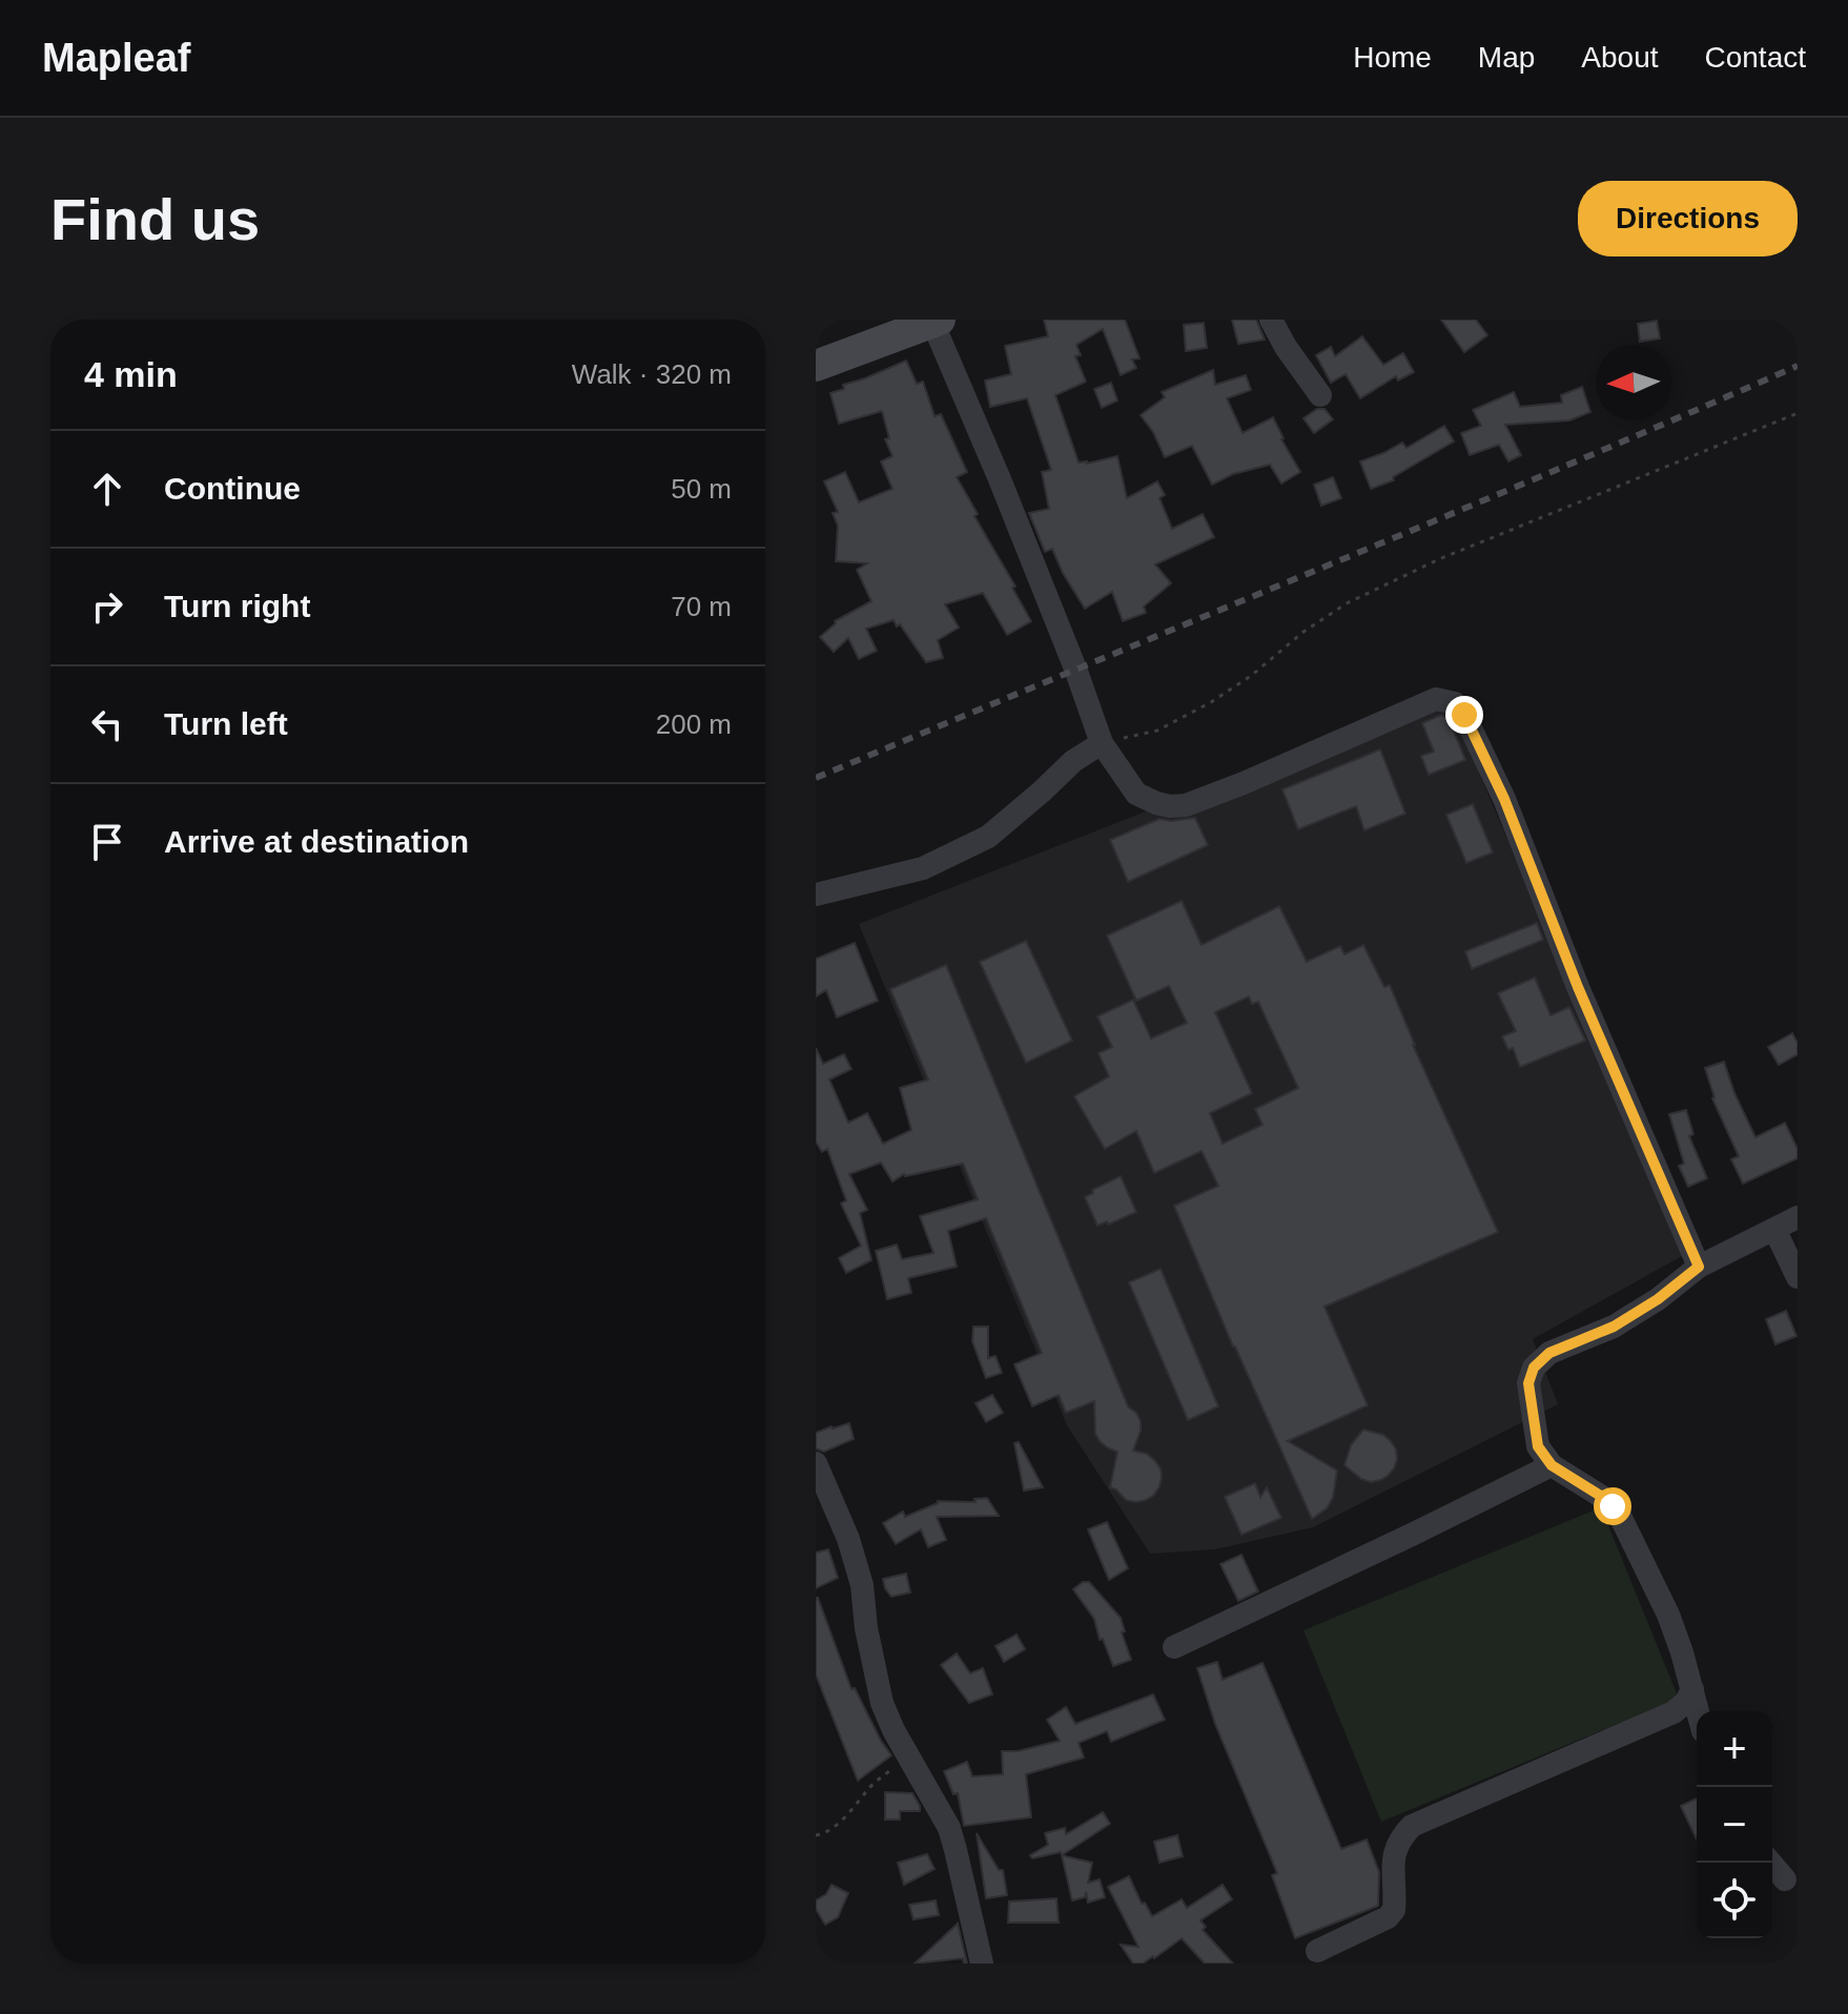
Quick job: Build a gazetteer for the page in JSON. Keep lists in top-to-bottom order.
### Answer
{
  "north": "left",
  "page": {
    "header": "Mapleaf",
    "nav": [
      "Home",
      "Map",
      "About",
      "Contact"
    ],
    "buttons": "Directions",
    "title": "Find us",
    "heading": ["4 min", "Walk · 320 m"],
    "list": [
      ["Continue", "50 m"],
      ["Turn right", "70 m"],
      ["Turn left", "200 m"],
      "Arrive at destination"
    ],
    "map_buttons": ["+", "−"]
  }
}
